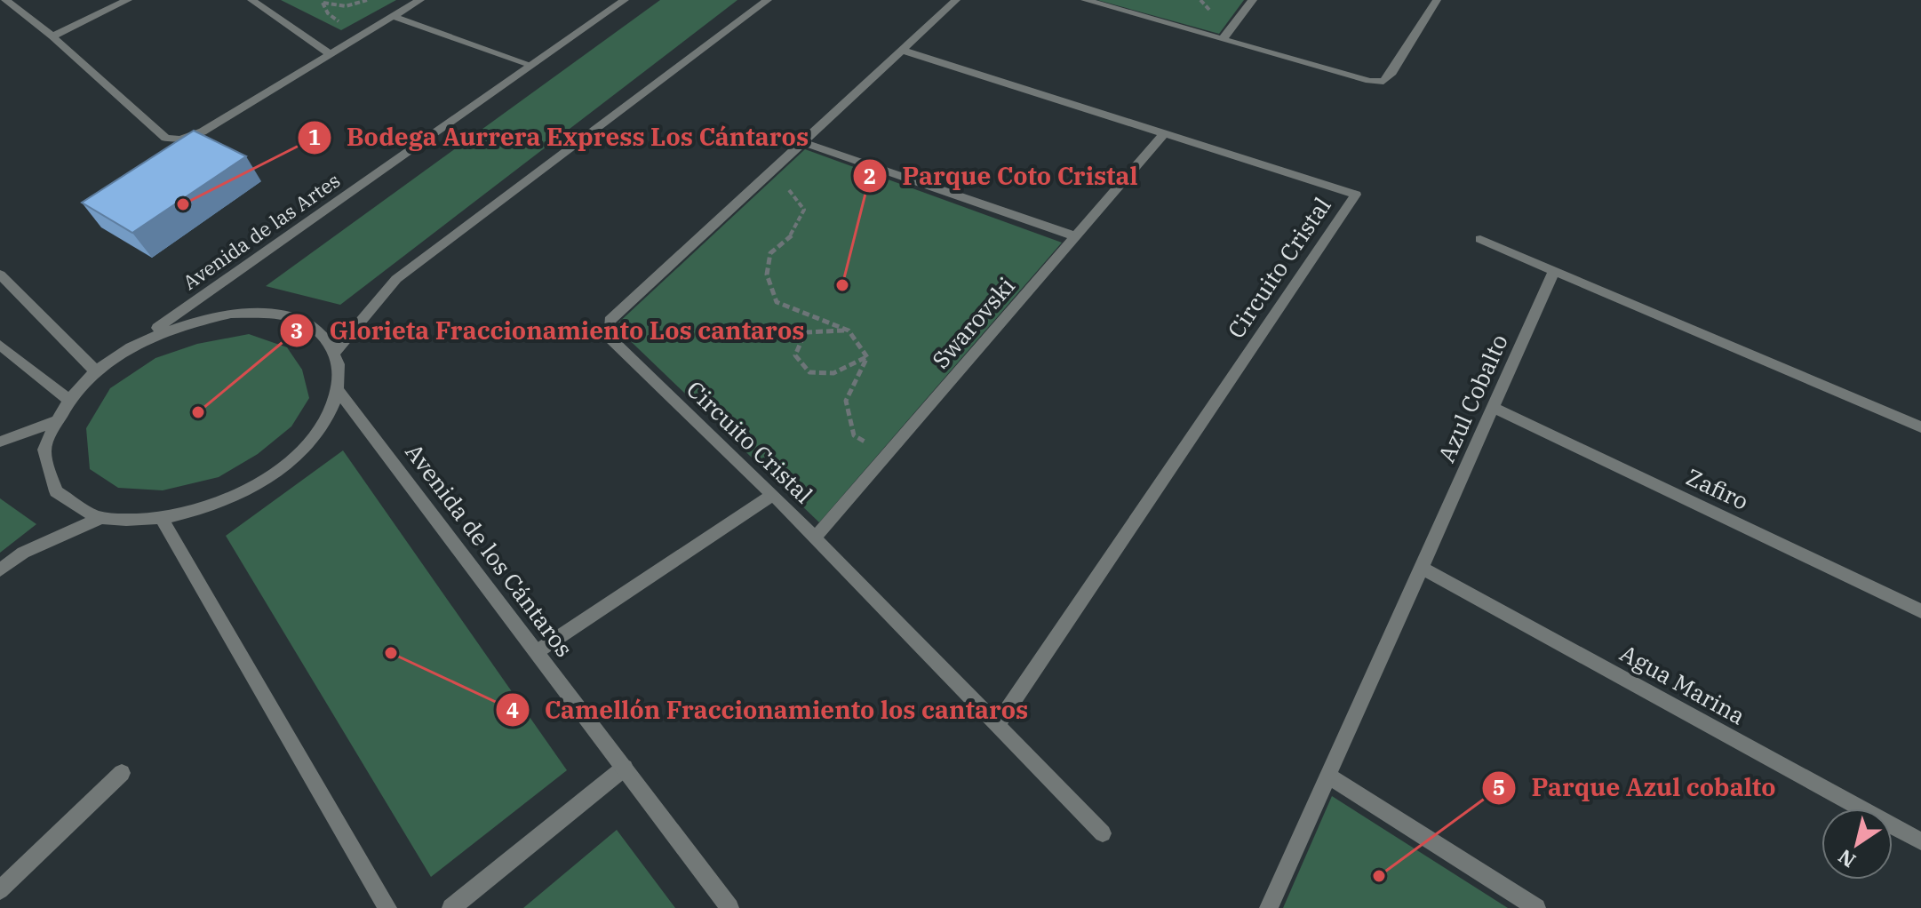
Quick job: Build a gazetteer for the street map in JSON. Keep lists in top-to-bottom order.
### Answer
{
  "streets": {
    "street": [
      "Avenida de las Artes",
      "Circuito Cristal",
      "Swarovski",
      "Azul Cobalto",
      "Zafiro",
      "Avenida de los Cántaros",
      "Agua Marina"
    ]
  },
  "crossings": [
    ["Avenida de las Artes", "Avenida de los Cántaros"],
    ["Circuito Cristal", "Swarovski"],
    ["Azul Cobalto", "Zafiro"],
    ["Azul Cobalto", "Agua Marina"]
  ],
  "places": [
    "Bodega Aurrera Express Los Cántaros",
    "Parque Coto Cristal",
    "Glorieta Fraccionamiento Los cantaros",
    "Camellón Fraccionamiento los cantaros",
    "Parque Azul cobalto"
  ],
  "north": "bottom left"
}
